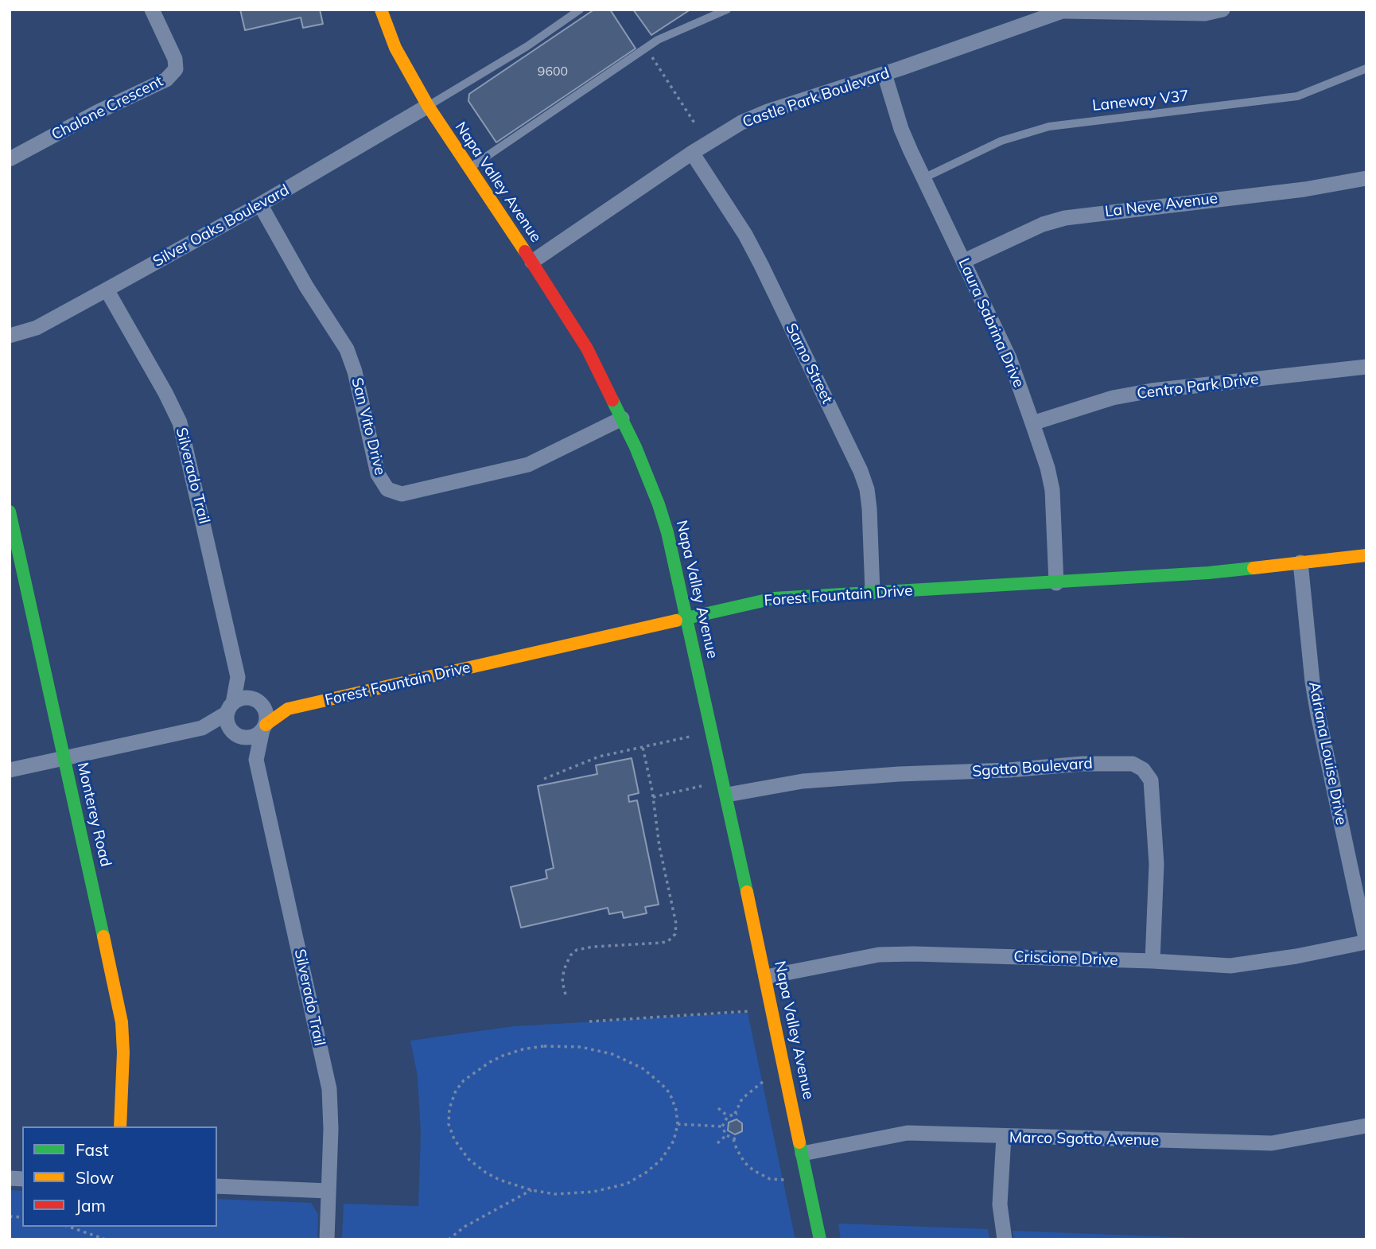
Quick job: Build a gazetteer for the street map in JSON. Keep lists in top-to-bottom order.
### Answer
{
  "streets": {
    "street": [
      "Castle Park Boulevard",
      "Chalone Crescent",
      "Napa Valley Avenue",
      "La Neve Avenue",
      "Silver Oaks Boulevard",
      "Laura Sabrina Drive",
      "Sarno Street",
      "Centro Park Drive",
      "San Vito Drive",
      "Silverado Trail",
      "Forest Fountain Drive",
      "Adriana Louise Drive",
      "Sgotto Boulevard",
      "Monterey Road",
      "Criscione Drive",
      "Marco Sgotto Avenue"
    ],
    "lane": ["Laneway V37"]
  },
  "crossings": [
    ["Castle Park Boulevard", "Napa Valley Avenue"],
    ["Castle Park Boulevard", "Laura Sabrina Drive"],
    ["Castle Park Boulevard", "Sarno Street"],
    ["Laneway V37", "Laura Sabrina Drive"],
    ["Napa Valley Avenue", "Silver Oaks Boulevard"],
    ["Napa Valley Avenue", "San Vito Drive"],
    ["Napa Valley Avenue", "Forest Fountain Drive"],
    ["Napa Valley Avenue", "Sgotto Boulevard"],
    ["Napa Valley Avenue", "Criscione Drive"],
    ["Napa Valley Avenue", "Marco Sgotto Avenue"],
    ["La Neve Avenue", "Laura Sabrina Drive"],
    ["Silver Oaks Boulevard", "San Vito Drive"],
    ["Silver Oaks Boulevard", "Silverado Trail"],
    ["Laura Sabrina Drive", "Centro Park Drive"],
    ["Laura Sabrina Drive", "Forest Fountain Drive"],
    ["Sarno Street", "Forest Fountain Drive"],
    ["Silverado Trail", "Forest Fountain Drive"],
    ["Forest Fountain Drive", "Adriana Louise Drive"],
    ["Adriana Louise Drive", "Criscione Drive"],
    ["Sgotto Boulevard", "Criscione Drive"]
  ],
  "house_numbers": ["9600"],
  "legend": ["Fast", "Slow", "Jam"]
}
